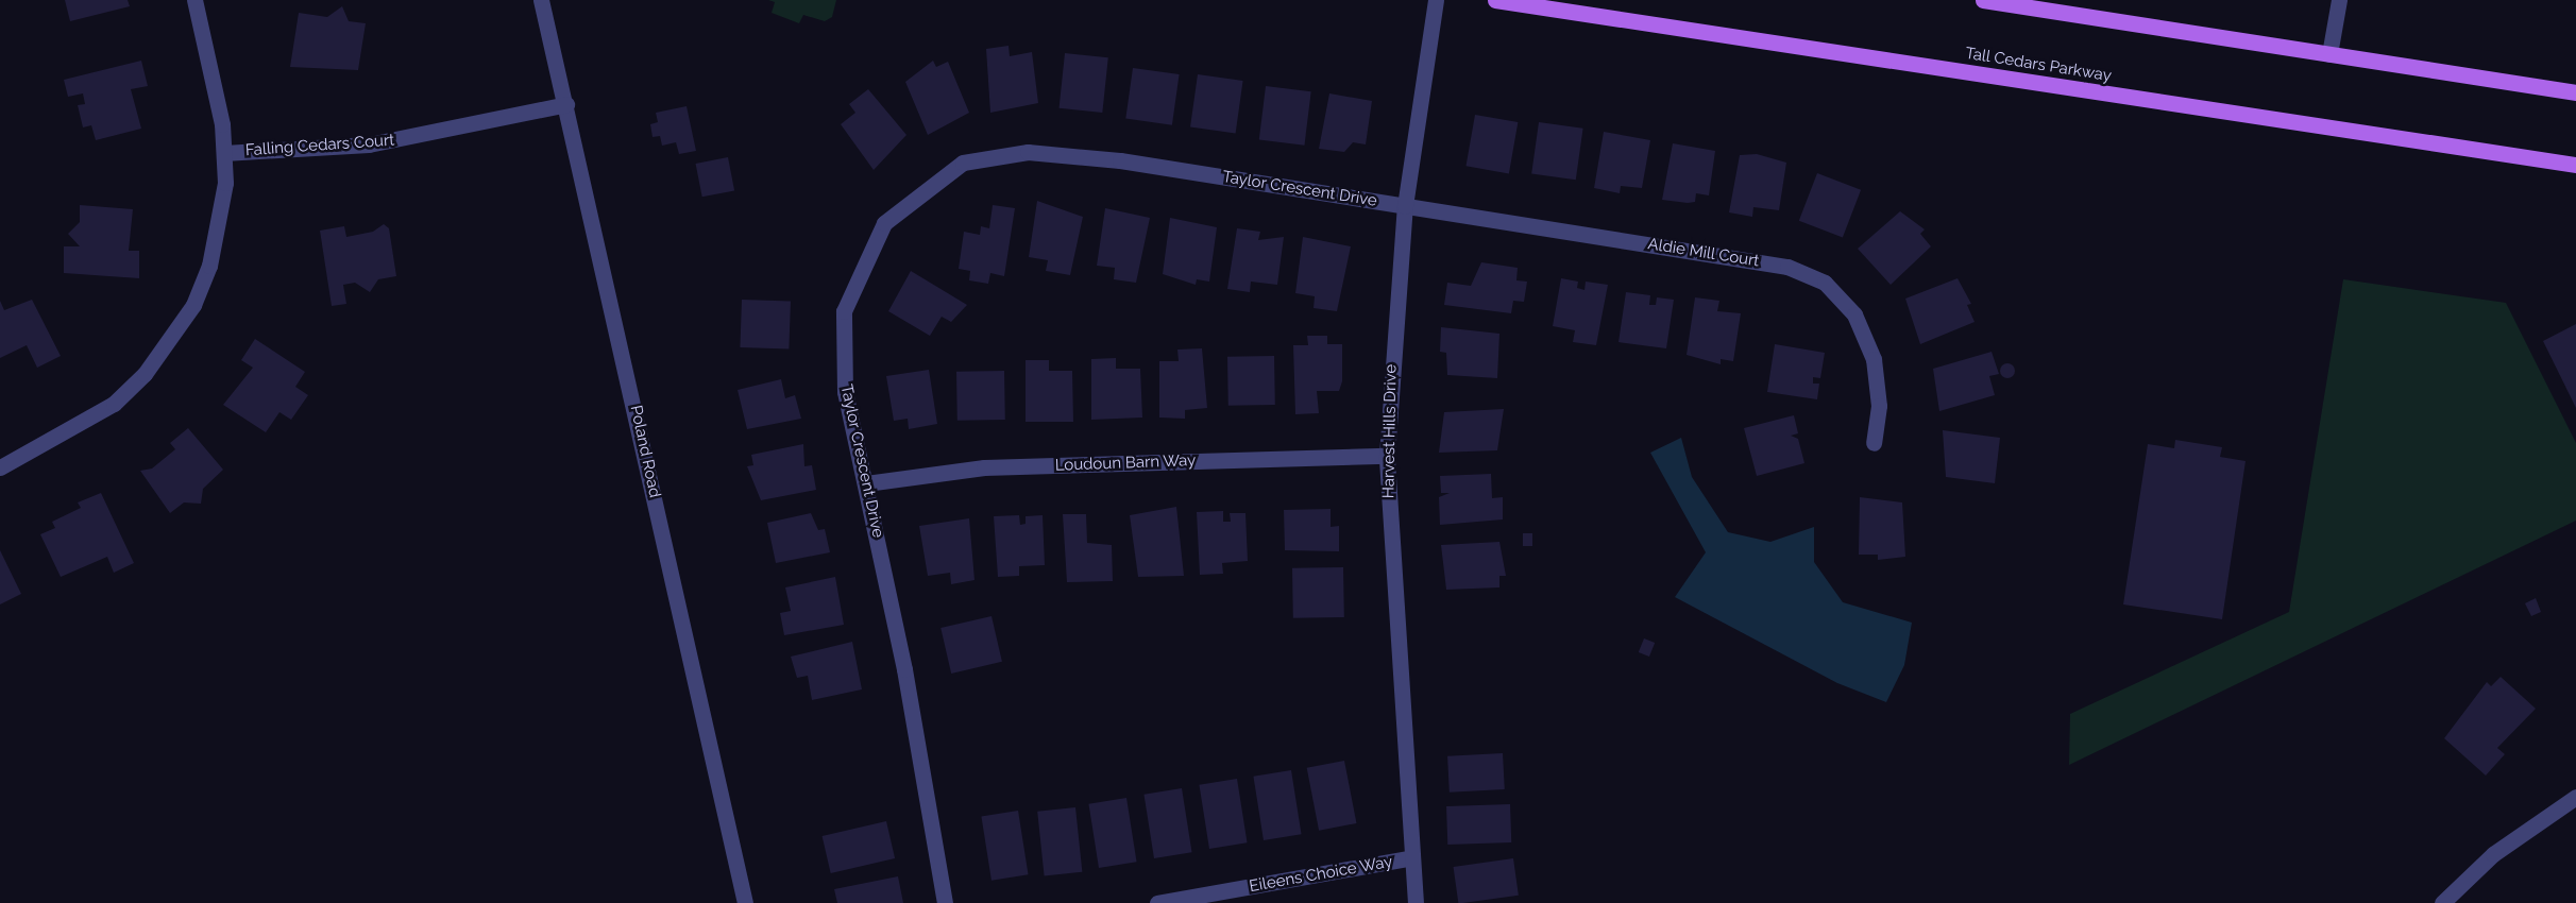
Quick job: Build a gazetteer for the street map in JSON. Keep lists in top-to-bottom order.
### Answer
{
  "streets": {
    "main road": ["Tall Cedars Parkway"],
    "street": [
      "Falling Cedars Court",
      "Taylor Crescent Drive",
      "Aldie Mill Court",
      "Harvest Hills Drive",
      "Poland Road",
      "Loudoun Barn Way",
      "Eileens Choice Way"
    ]
  },
  "crossings": [
    ["Falling Cedars Court", "Poland Road"],
    ["Taylor Crescent Drive", "Aldie Mill Court"],
    ["Taylor Crescent Drive", "Harvest Hills Drive"],
    ["Taylor Crescent Drive", "Loudoun Barn Way"],
    ["Aldie Mill Court", "Harvest Hills Drive"],
    ["Harvest Hills Drive", "Loudoun Barn Way"],
    ["Harvest Hills Drive", "Eileens Choice Way"]
  ]
}
